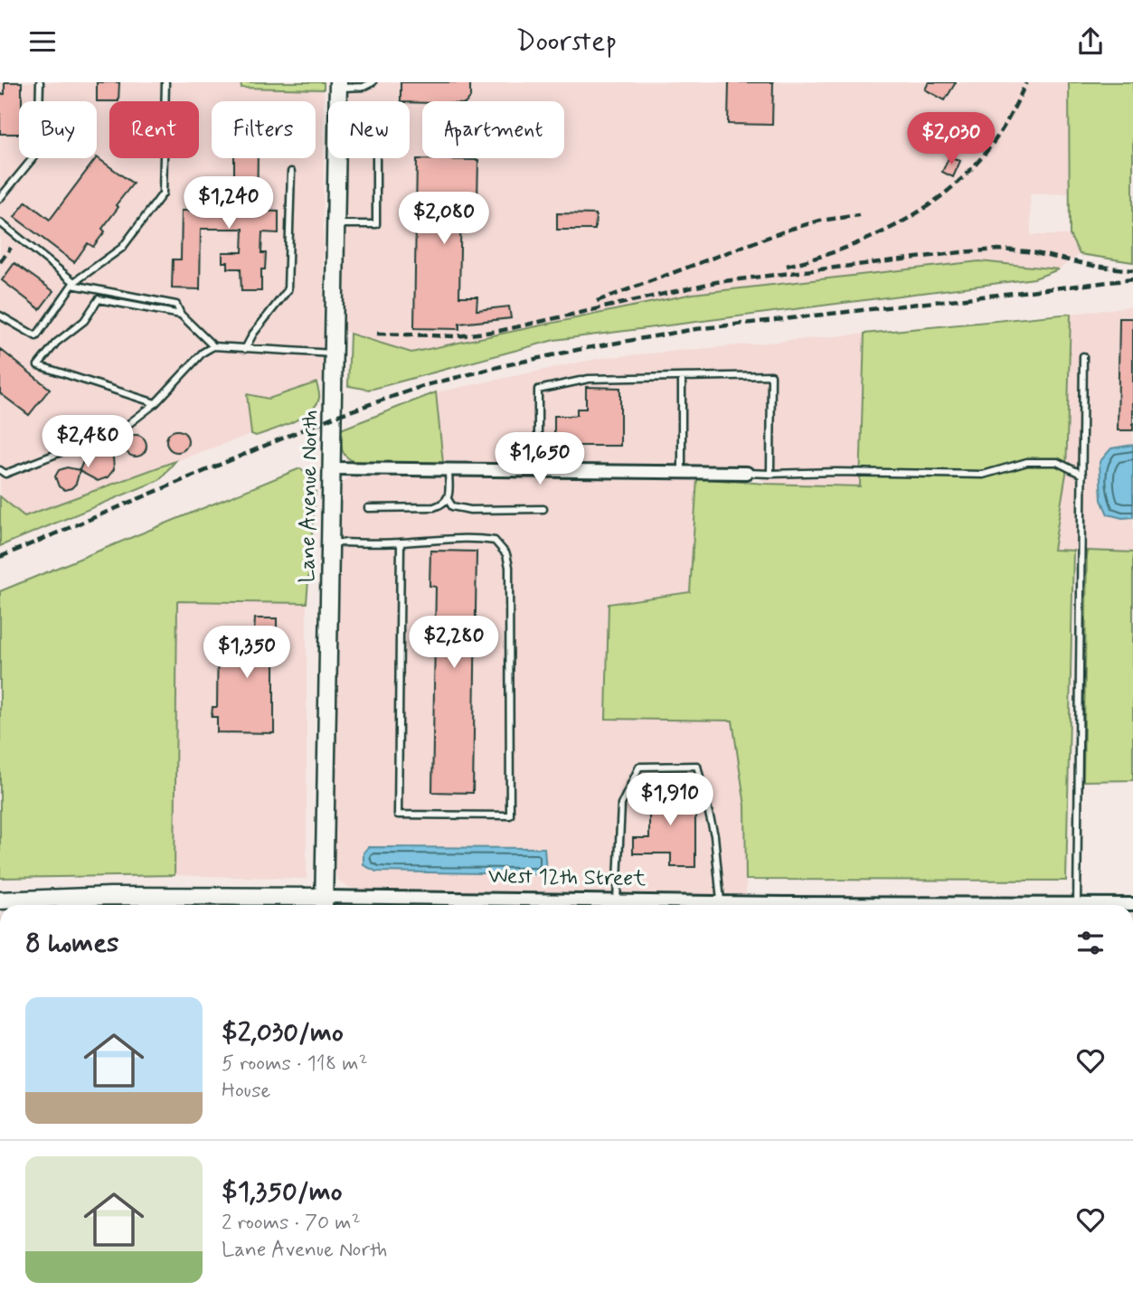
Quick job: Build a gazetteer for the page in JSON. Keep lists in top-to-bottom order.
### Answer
{
  "streets": {
    "main road": ["Lane Avenue North", "West 12th Street"]
  },
  "crossings": [
    ["Lane Avenue North", "West 12th Street"]
  ],
  "page": {
    "header": "Doorstep",
    "chip": [
      "Buy",
      "Rent",
      "Filters",
      "New",
      "Apartment"
    ],
    "price": [
      "$2,030",
      "$1,240",
      "$2,080",
      "$2,480",
      "$1,650",
      "$2,280",
      "$1,350",
      "$1,910"
    ],
    "heading": "8 homes",
    "list": [
      {
        "name": "$2,030/mo",
        "note": "5 rooms · 118 m² · House"
      },
      {
        "name": "$1,350/mo",
        "note": "2 rooms · 70 m² · Lane Avenue North"
      }
    ]
  }
}
